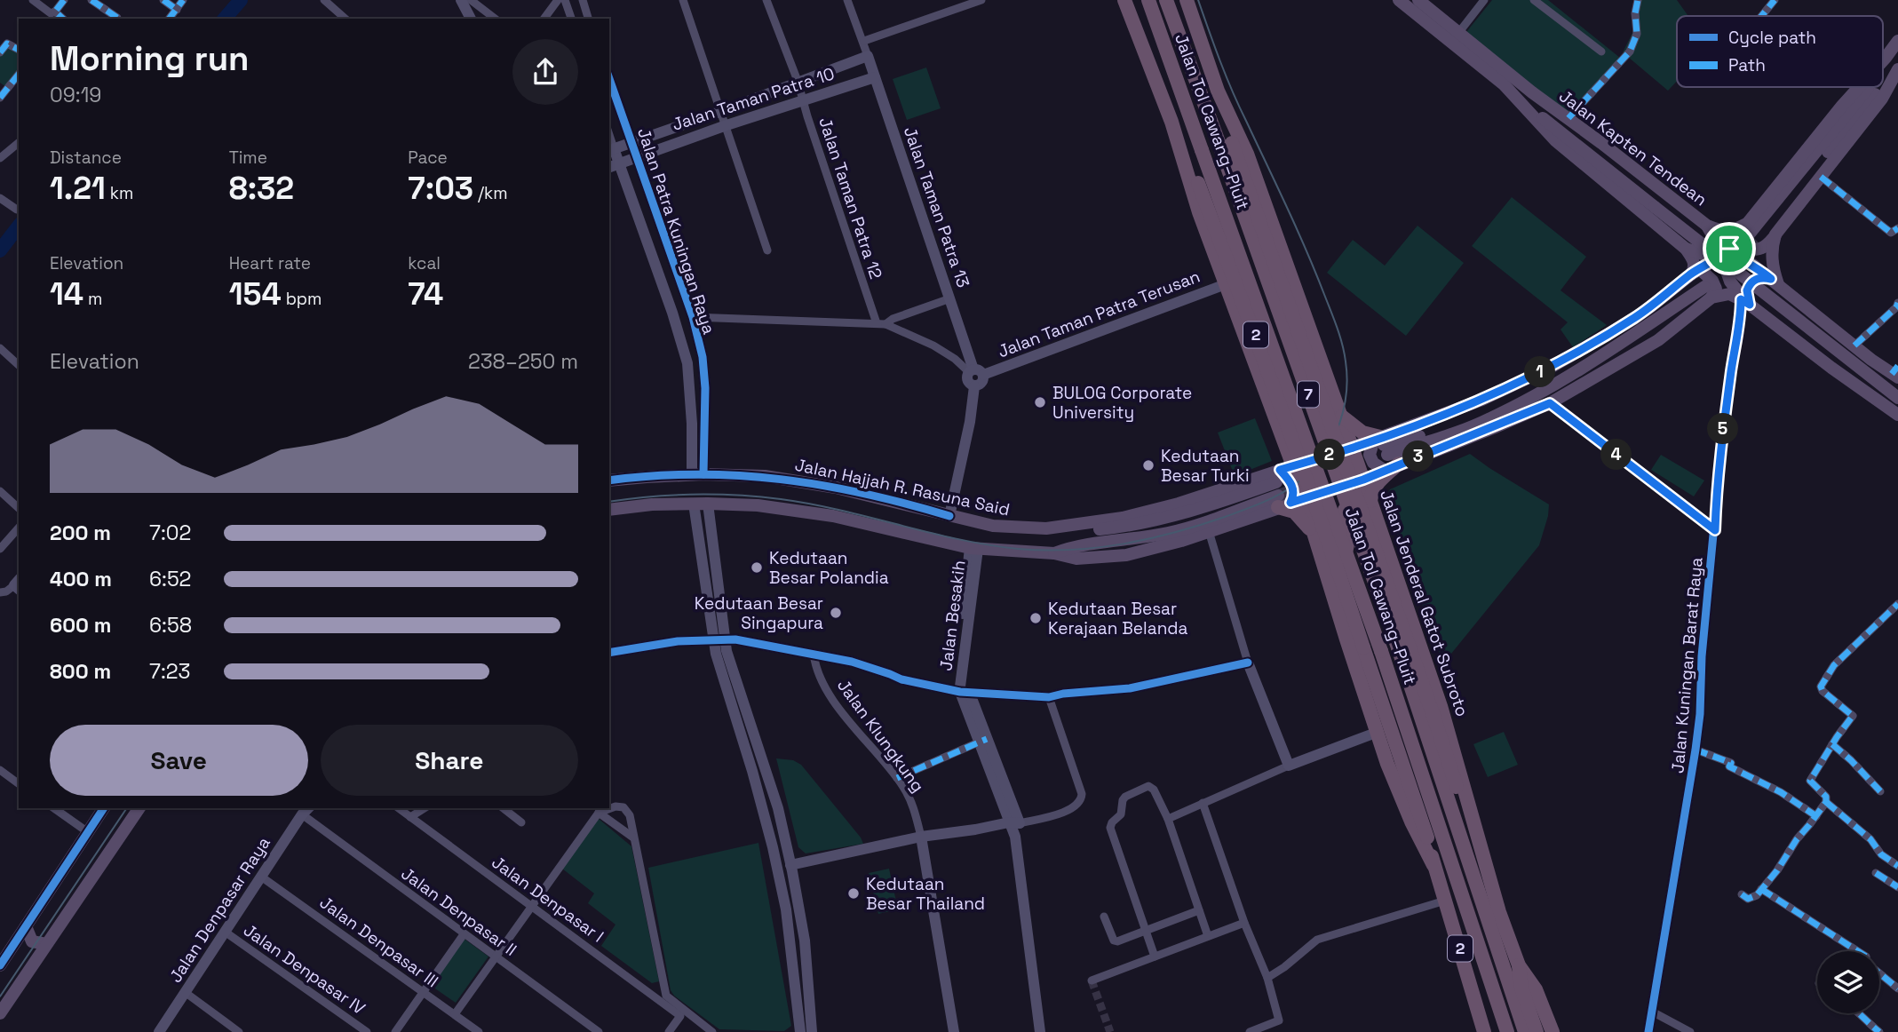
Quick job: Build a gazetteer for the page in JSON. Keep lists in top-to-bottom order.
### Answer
{
  "streets": {
    "highway": [
      "Jalan Tol Cawang–Pluit",
      "2",
      "7",
      "Jalan Jenderal Gatot Subroto"
    ],
    "main road": ["Jalan Kapten Tendean", "Jalan Hajjah R. Rasuna Said"],
    "street": [
      "Jalan Taman Patra 10",
      "Jalan Taman Patra 12",
      "Jalan Taman Patra 13",
      "Jalan Patra Kuningan Raya",
      "Jalan Taman Patra Terusan",
      "Jalan Besakih",
      "Jalan Kuningan Barat Raya",
      "Jalan Klungkung",
      "Jalan Denpasar I",
      "Jalan Denpasar Raya",
      "Jalan Denpasar II",
      "Jalan Denpasar III",
      "Jalan Denpasar IV"
    ]
  },
  "crossings": [
    ["Jalan Taman Patra 10", "Jalan Taman Patra 12"],
    ["Jalan Taman Patra 10", "Jalan Taman Patra 13"],
    ["Jalan Taman Patra 10", "Jalan Patra Kuningan Raya"],
    ["Jalan Tol Cawang–Pluit", "Jalan Jenderal Gatot Subroto"],
    ["Jalan Taman Patra 13", "Jalan Taman Patra Terusan"],
    ["Jalan Patra Kuningan Raya", "Jalan Hajjah R. Rasuna Said"],
    ["Jalan Taman Patra Terusan", "2"],
    ["2", "Jalan Hajjah R. Rasuna Said"],
    ["Jalan Denpasar Raya", "Jalan Denpasar II"],
    ["Jalan Denpasar Raya", "Jalan Denpasar III"],
    ["Jalan Denpasar Raya", "Jalan Denpasar IV"]
  ],
  "places": [
    "BULOG Corporate University",
    "Kedutaan Besar Turki",
    "Kedutaan Besar Polandia",
    "Kedutaan Besar Singapura",
    "Kedutaan Besar Kerajaan Belanda",
    "Kedutaan Besar Thailand"
  ],
  "legend": ["Cycle path", "Path"],
  "page": {
    "heading": ["Morning run", "09:19"],
    "stats": [
      ["Distance", "1.21 km"],
      ["Time", "8:32"],
      ["Pace", "7:03 /km"],
      ["Elevation", "14 m"],
      ["Heart rate", "154 bpm"],
      ["kcal", "74"]
    ],
    "chart": ["Elevation", "238–250 m"],
    "pins": [
      "1",
      "5",
      "2",
      "4",
      "3"
    ],
    "list": [
      {
        "name": "200 m",
        "note": "7:02"
      },
      {
        "name": "400 m",
        "note": "6:52"
      },
      {
        "name": "600 m",
        "note": "6:58"
      },
      {
        "name": "800 m",
        "note": "7:23"
      }
    ],
    "buttons": ["Save", "Share"]
  }
}
